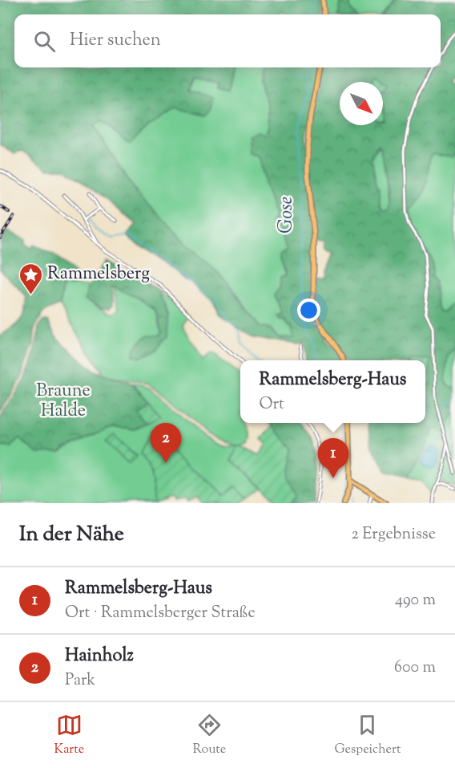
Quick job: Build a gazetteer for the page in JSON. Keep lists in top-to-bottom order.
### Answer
{
  "water": ["Gose"],
  "parks": ["Braune Halde"],
  "places": {
    "place": ["Rammelsberg"]
  },
  "north": "bottom right",
  "page": {
    "search": "Hier suchen",
    "popup": ["Rammelsberg-Haus", "Ort"],
    "pins": ["2", "1"],
    "heading": ["In der Nähe", "2 Ergebnisse"],
    "list": [
      {
        "mark": "1",
        "name": "Rammelsberg-Haus",
        "note": "Ort · Rammelsberger Straße",
        "value": "490 m"
      },
      {
        "mark": "2",
        "name": "Hainholz",
        "note": "Park",
        "value": "600 m"
      }
    ],
    "nav": ["Karte", "Route", "Gespeichert"]
  }
}
